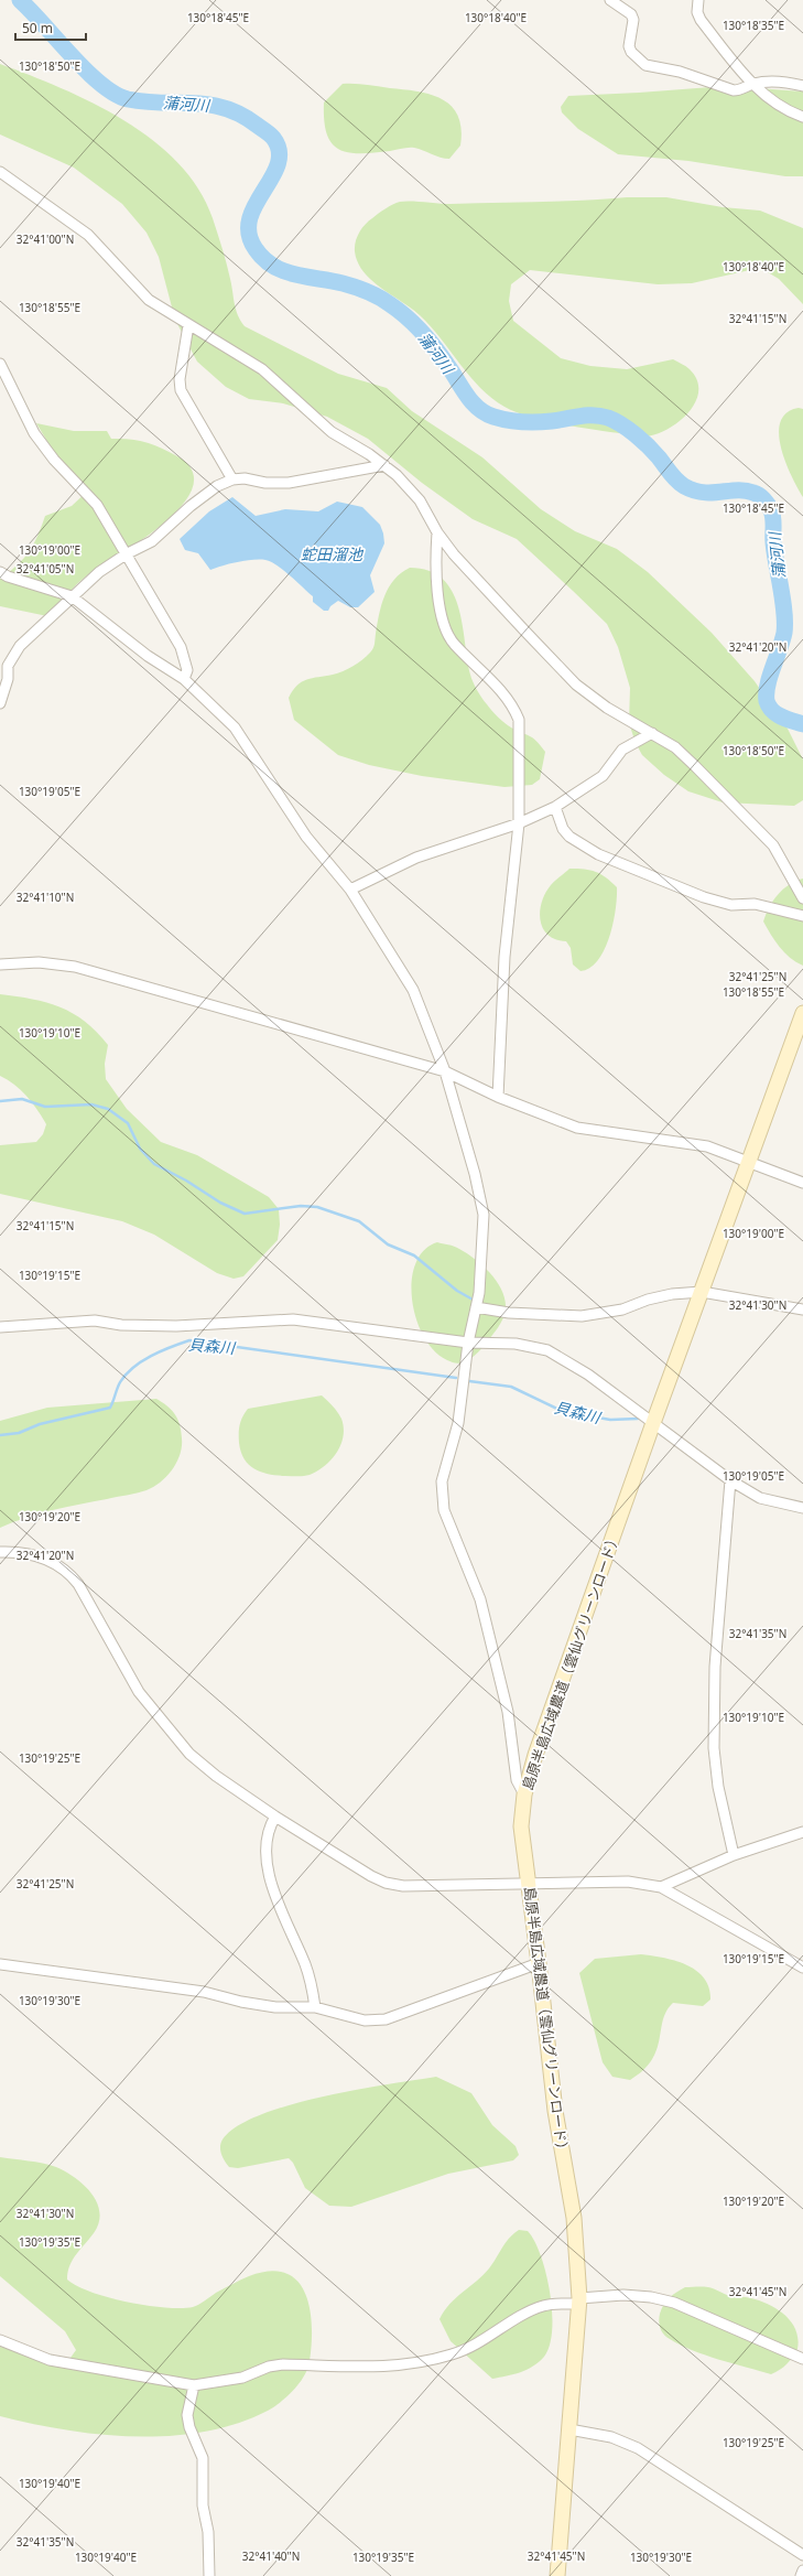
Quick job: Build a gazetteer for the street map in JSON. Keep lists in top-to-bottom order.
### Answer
{
  "streets": {
    "street": ["島原半島広域農道（雲仙グリーンロード）"]
  },
  "water": ["蒲河川", "蛇田溜池", "貝森川"],
  "scale_bar": "50 m",
  "coordinates": [
    "130°18'45\"E",
    "130°18'40\"E",
    "130°18'35\"E",
    "130°18'50\"E",
    "32°41'00\"N",
    "130°18'55\"E",
    "32°41'15\"N",
    "130°19'00\"E",
    "32°41'05\"N",
    "32°41'20\"N",
    "130°19'05\"E",
    "32°41'10\"N",
    "32°41'25\"N",
    "130°19'10\"E",
    "130°19'15\"E",
    "32°41'30\"N",
    "130°19'20\"E",
    "32°41'35\"N",
    "130°19'25\"E",
    "130°19'30\"E",
    "130°19'35\"E",
    "32°41'45\"N",
    "130°19'40\"E",
    "32°41'40\"N"
  ]
}
